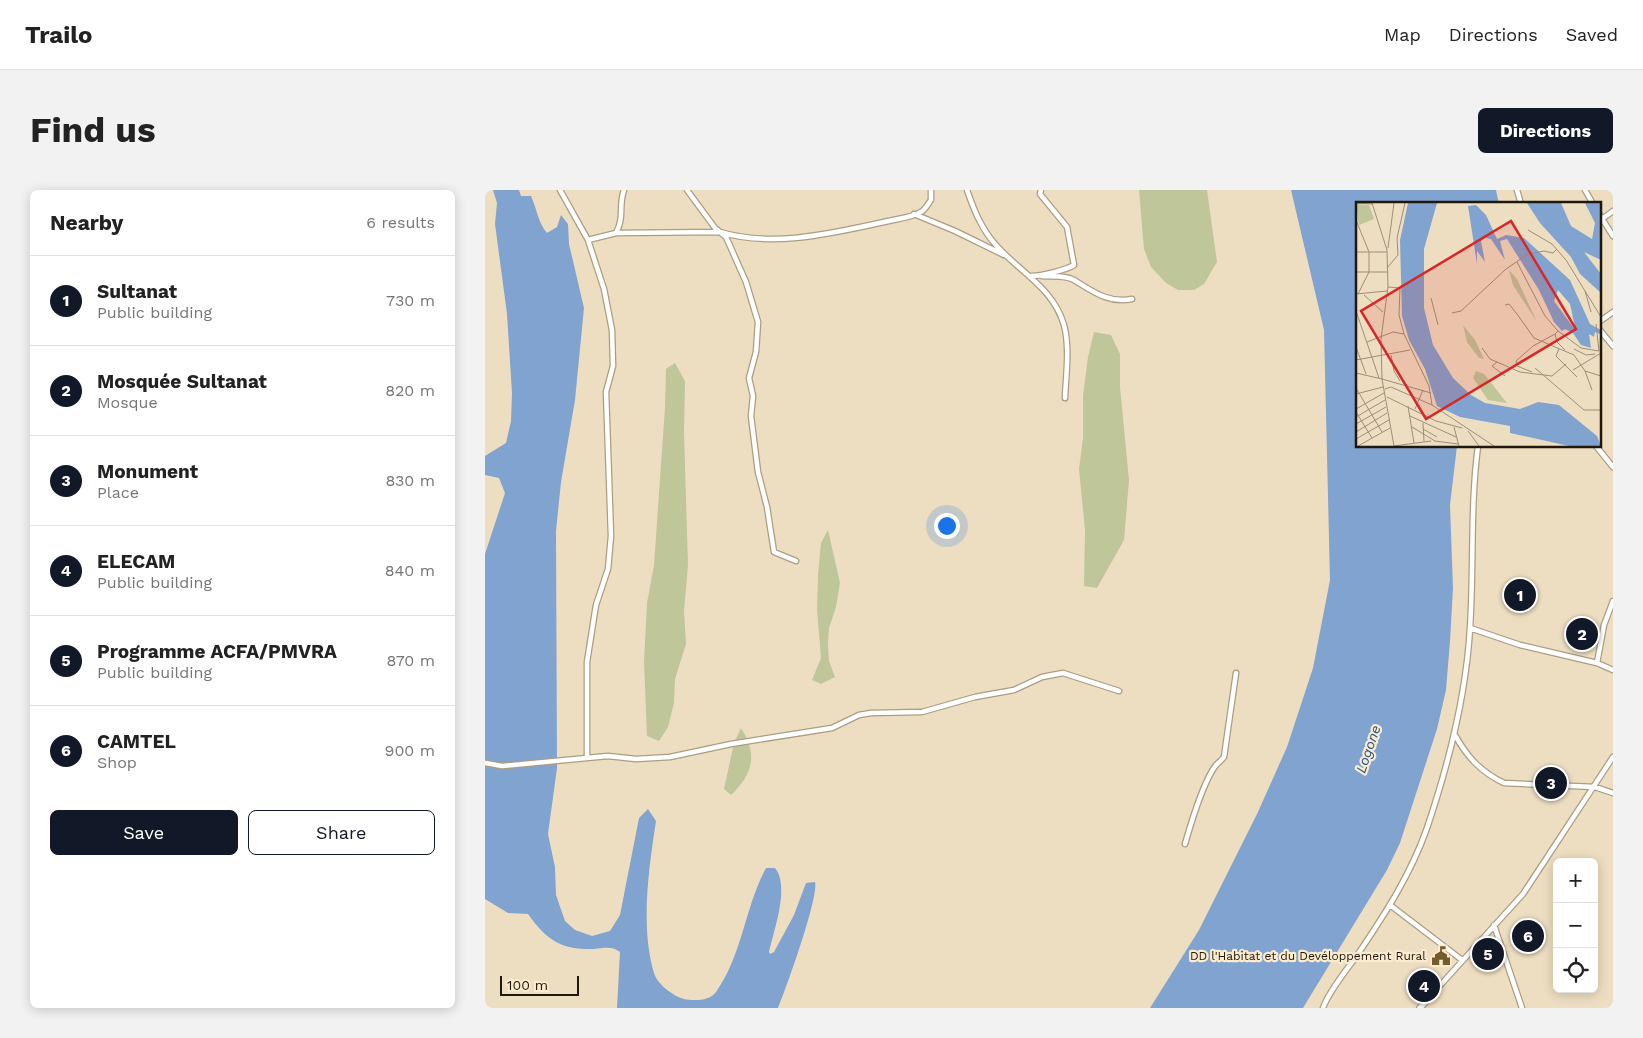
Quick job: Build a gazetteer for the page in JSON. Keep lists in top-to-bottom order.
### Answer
{
  "water": ["Logone"],
  "places": {
    "public building": ["DD l'Habitat et du Devéloppement Rural"]
  },
  "scale_bar": "100 m",
  "page": {
    "header": "Trailo",
    "nav": ["Map", "Directions", "Saved"],
    "buttons": [
      "Directions",
      ["Save", "Share"]
    ],
    "title": "Find us",
    "heading": ["Nearby", "6 results"],
    "list": [
      {
        "mark": "1",
        "name": "Sultanat",
        "note": "Public building",
        "value": "730 m"
      },
      {
        "mark": "2",
        "name": "Mosquée Sultanat",
        "note": "Mosque",
        "value": "820 m"
      },
      {
        "mark": "3",
        "name": "Monument",
        "note": "Place",
        "value": "830 m"
      },
      {
        "mark": "4",
        "name": "ELECAM",
        "note": "Public building",
        "value": "840 m"
      },
      {
        "mark": "5",
        "name": "Programme ACFA/PMVRA",
        "note": "Public building",
        "value": "870 m"
      },
      {
        "mark": "6",
        "name": "CAMTEL",
        "note": "Shop",
        "value": "900 m"
      }
    ],
    "pins": [
      "1",
      "2",
      "3",
      "6",
      "5",
      "4"
    ],
    "map_buttons": ["+", "−"],
    "scale": "100 m"
  }
}
